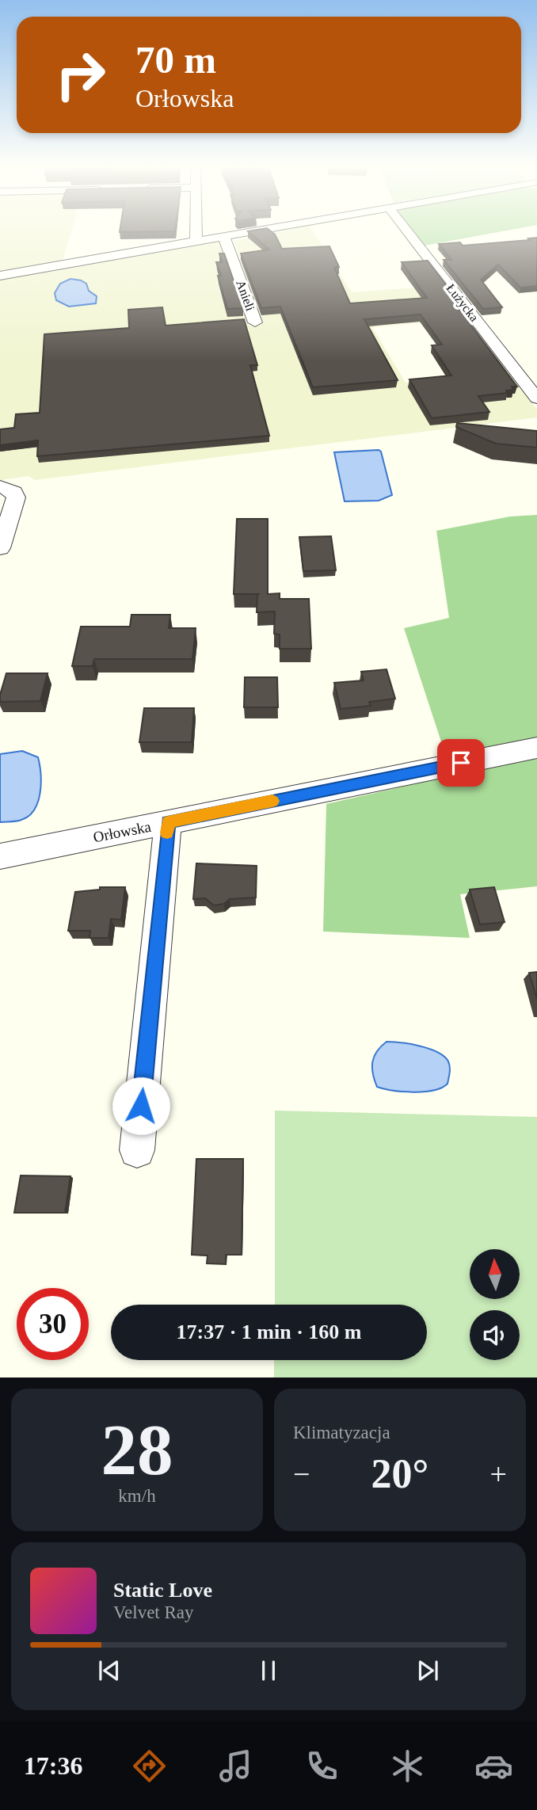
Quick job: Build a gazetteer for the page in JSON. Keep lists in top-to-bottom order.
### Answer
{
  "streets": {
    "street": ["Anieli", "Łużycka", "Orłowska"]
  },
  "north": "top",
  "page": {
    "turn": ["70 m", "Orłowska"],
    "limit": "30",
    "trip": "17:37 · 1 min · 160 m",
    "tile": [
      ["28", "km/h"],
      "Klimatyzacja"
    ],
    "heat": ["−", "20°", "+"],
    "song": ["Static Love", "Velvet Ray"],
    "tabs": "17:36"
  }
}
